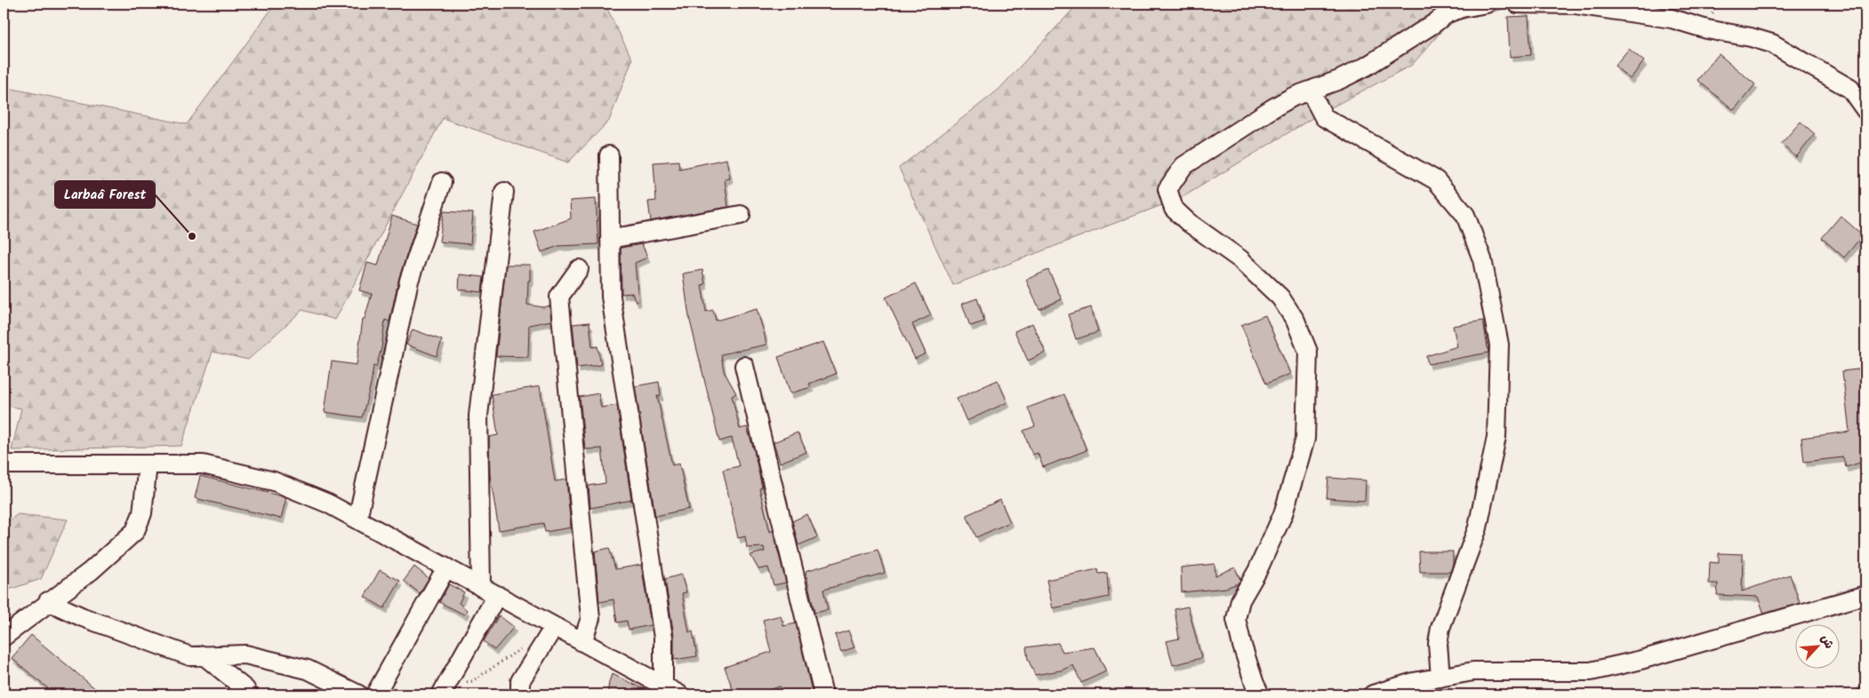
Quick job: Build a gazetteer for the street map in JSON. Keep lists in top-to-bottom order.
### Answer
{
  "places": ["Larbaâ Forest"],
  "north": "top right"
}
